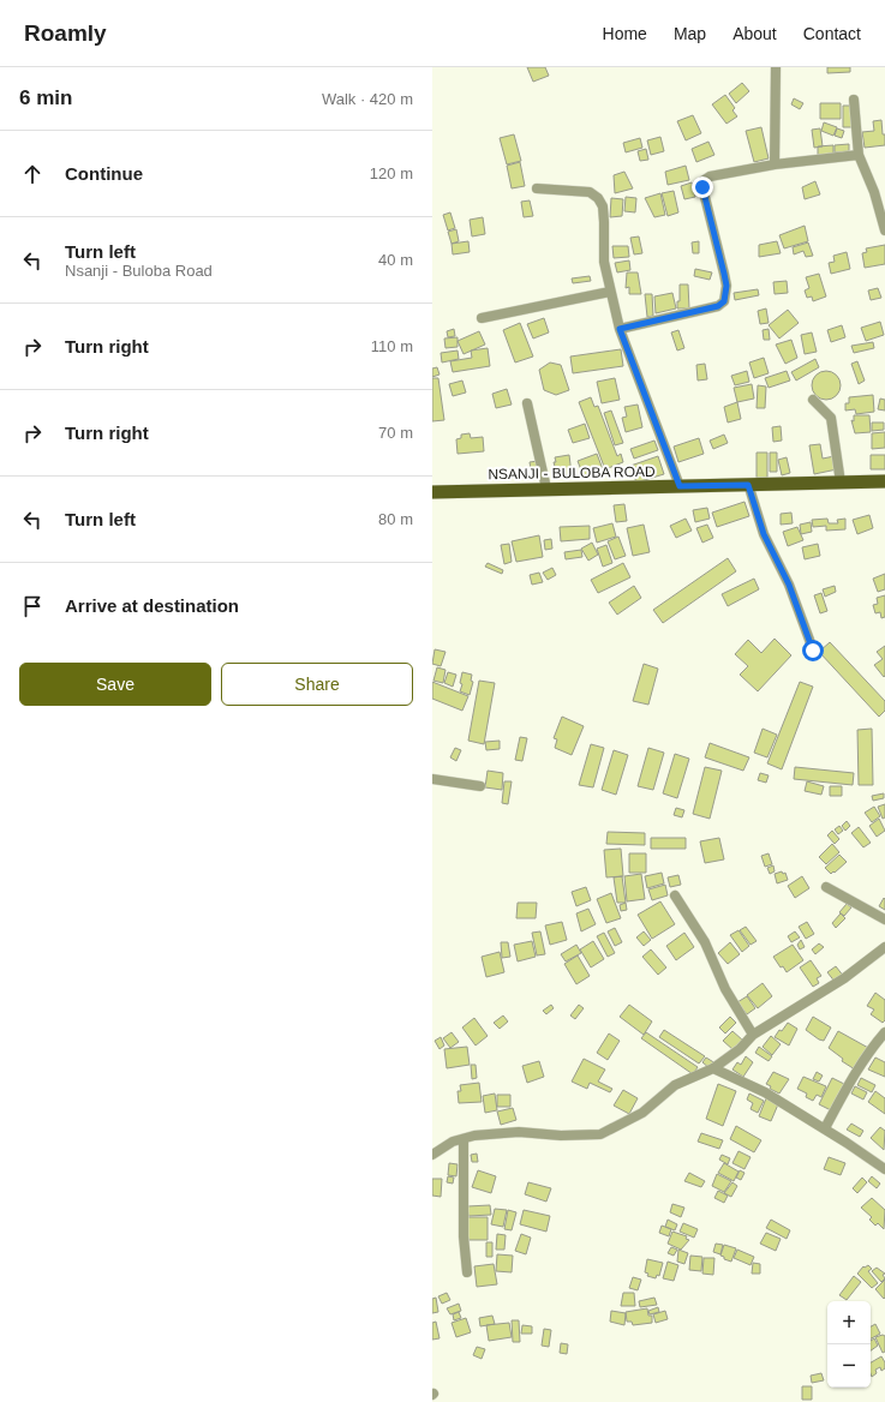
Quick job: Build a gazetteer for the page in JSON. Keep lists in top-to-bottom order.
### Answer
{
  "streets": {
    "main road": ["NSANJI - BULOBA ROAD"]
  },
  "page": {
    "header": "Roamly",
    "nav": [
      "Home",
      "Map",
      "About",
      "Contact"
    ],
    "heading": ["6 min", "Walk · 420 m"],
    "list": [
      ["Continue", "120 m"],
      ["Turn left", "Nsanji - Buloba Road", "40 m"],
      ["Turn right", "110 m"],
      ["Turn right", "70 m"],
      ["Turn left", "80 m"],
      "Arrive at destination"
    ],
    "buttons": ["Save", "Share"],
    "map_buttons": ["+", "−"]
  }
}
